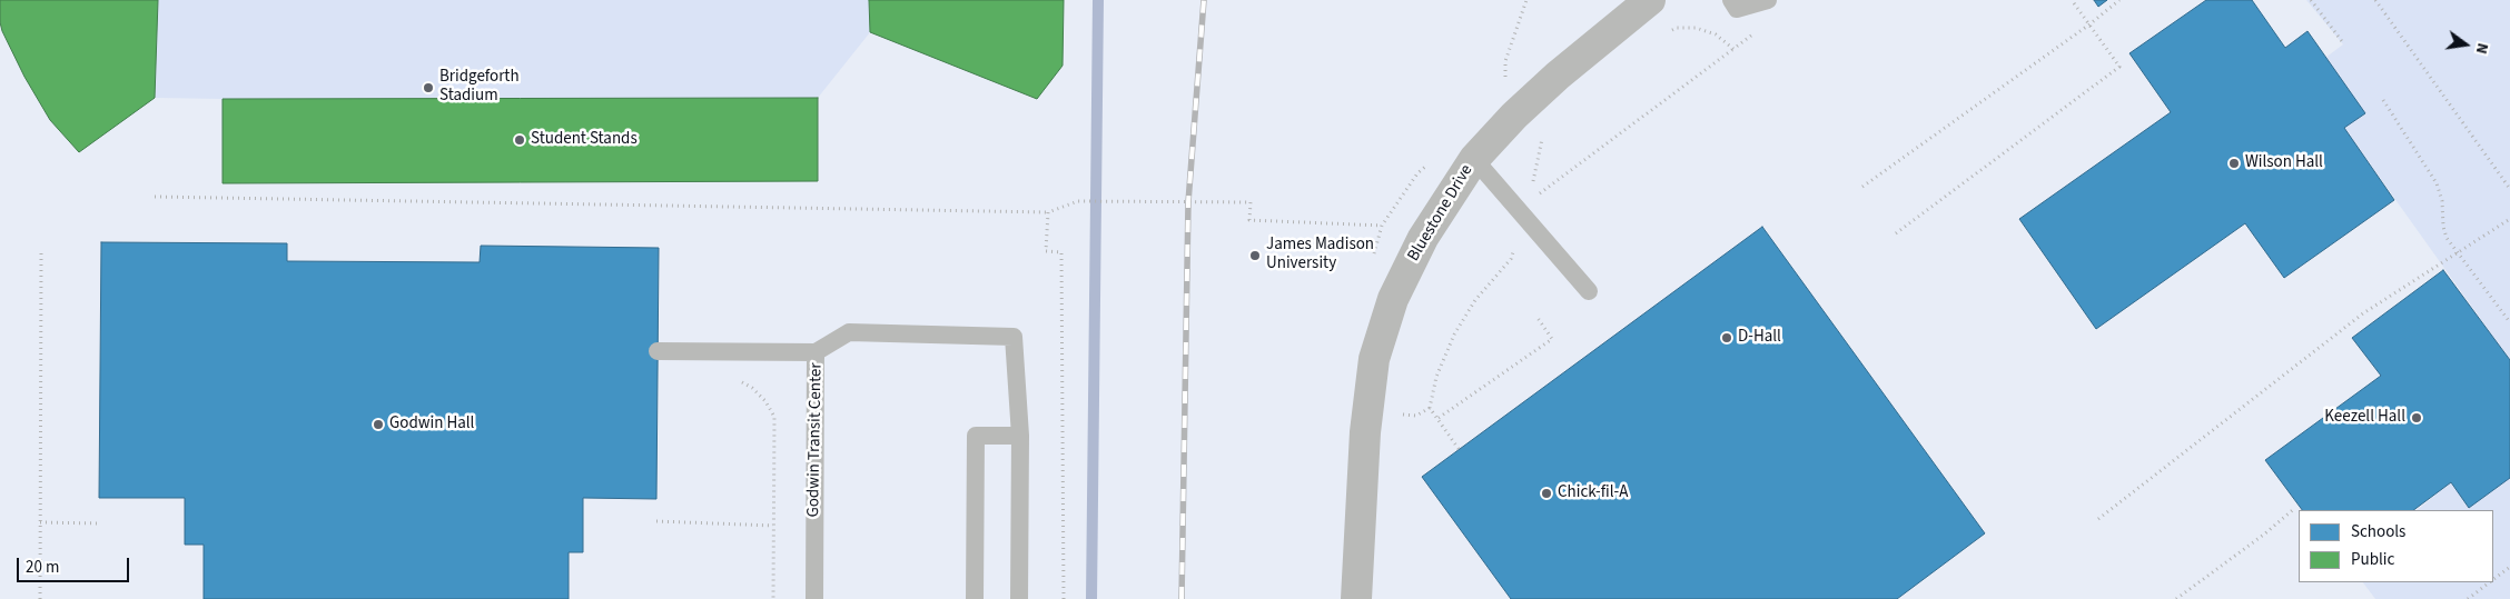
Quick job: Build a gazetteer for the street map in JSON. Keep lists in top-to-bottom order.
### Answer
{
  "streets": {
    "street": ["Bluestone Drive"],
    "lane": ["Godwin Transit Center"]
  },
  "places": [
    "Bridgeforth Stadium",
    "Student Stands",
    "Wilson Hall",
    "James Madison University",
    "D-Hall",
    "Keezell Hall",
    "Godwin Hall",
    "Chick-fil-A"
  ],
  "legend": ["Schools", "Public"],
  "scale_bar": "20 m",
  "north": "right"
}
